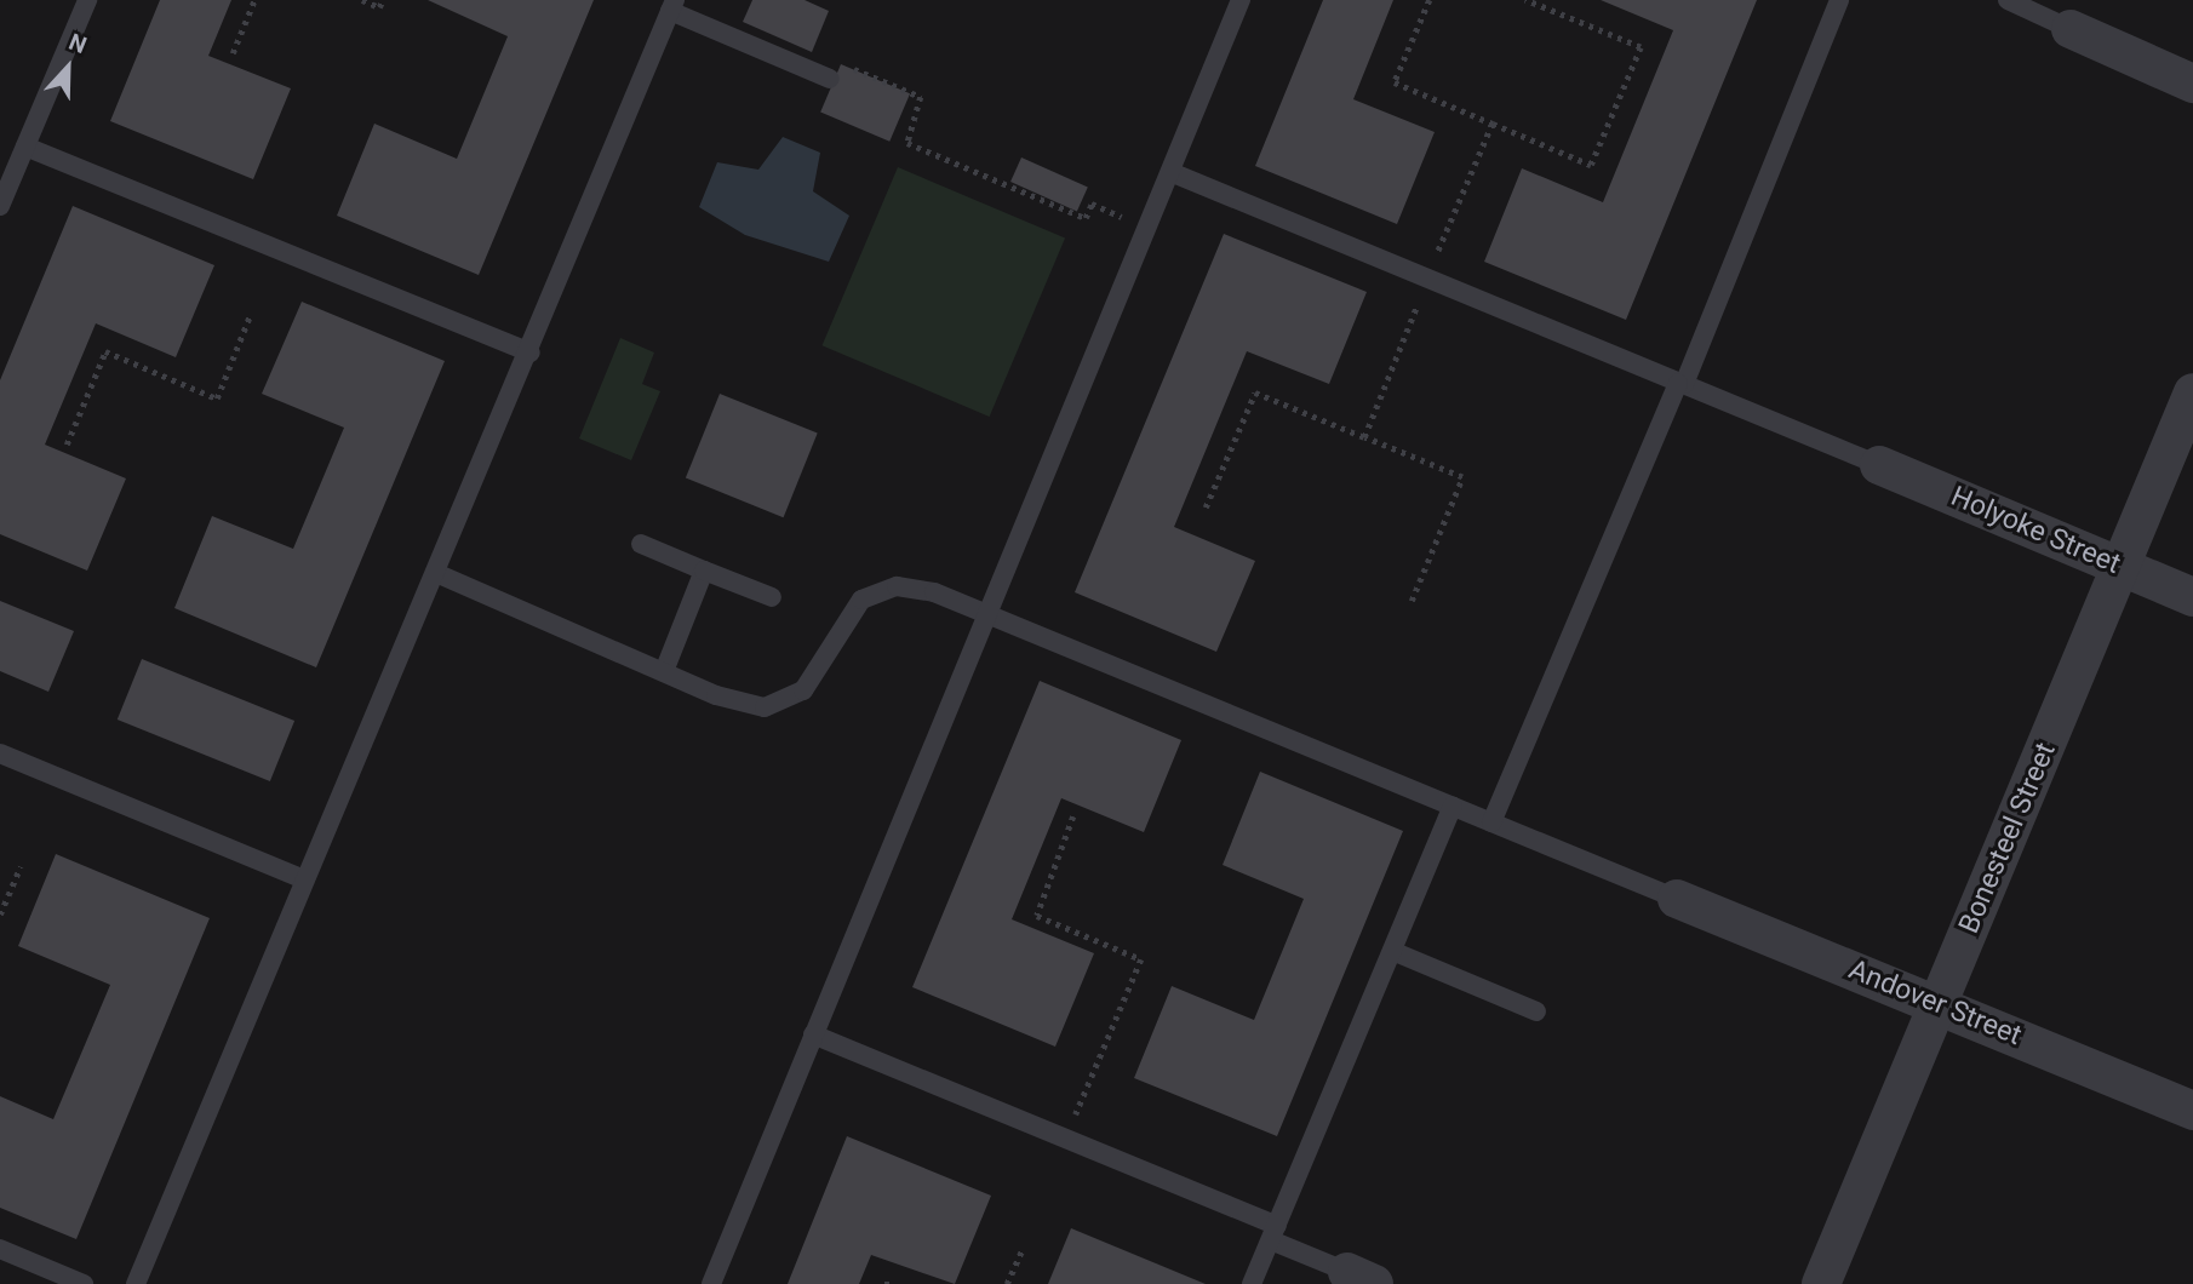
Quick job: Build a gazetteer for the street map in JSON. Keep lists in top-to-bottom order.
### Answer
{
  "streets": {
    "street": ["Holyoke Street", "Bonesteel Street", "Andover Street"]
  },
  "crossings": [
    ["Holyoke Street", "Bonesteel Street"],
    ["Bonesteel Street", "Andover Street"]
  ],
  "north": "top"
}
